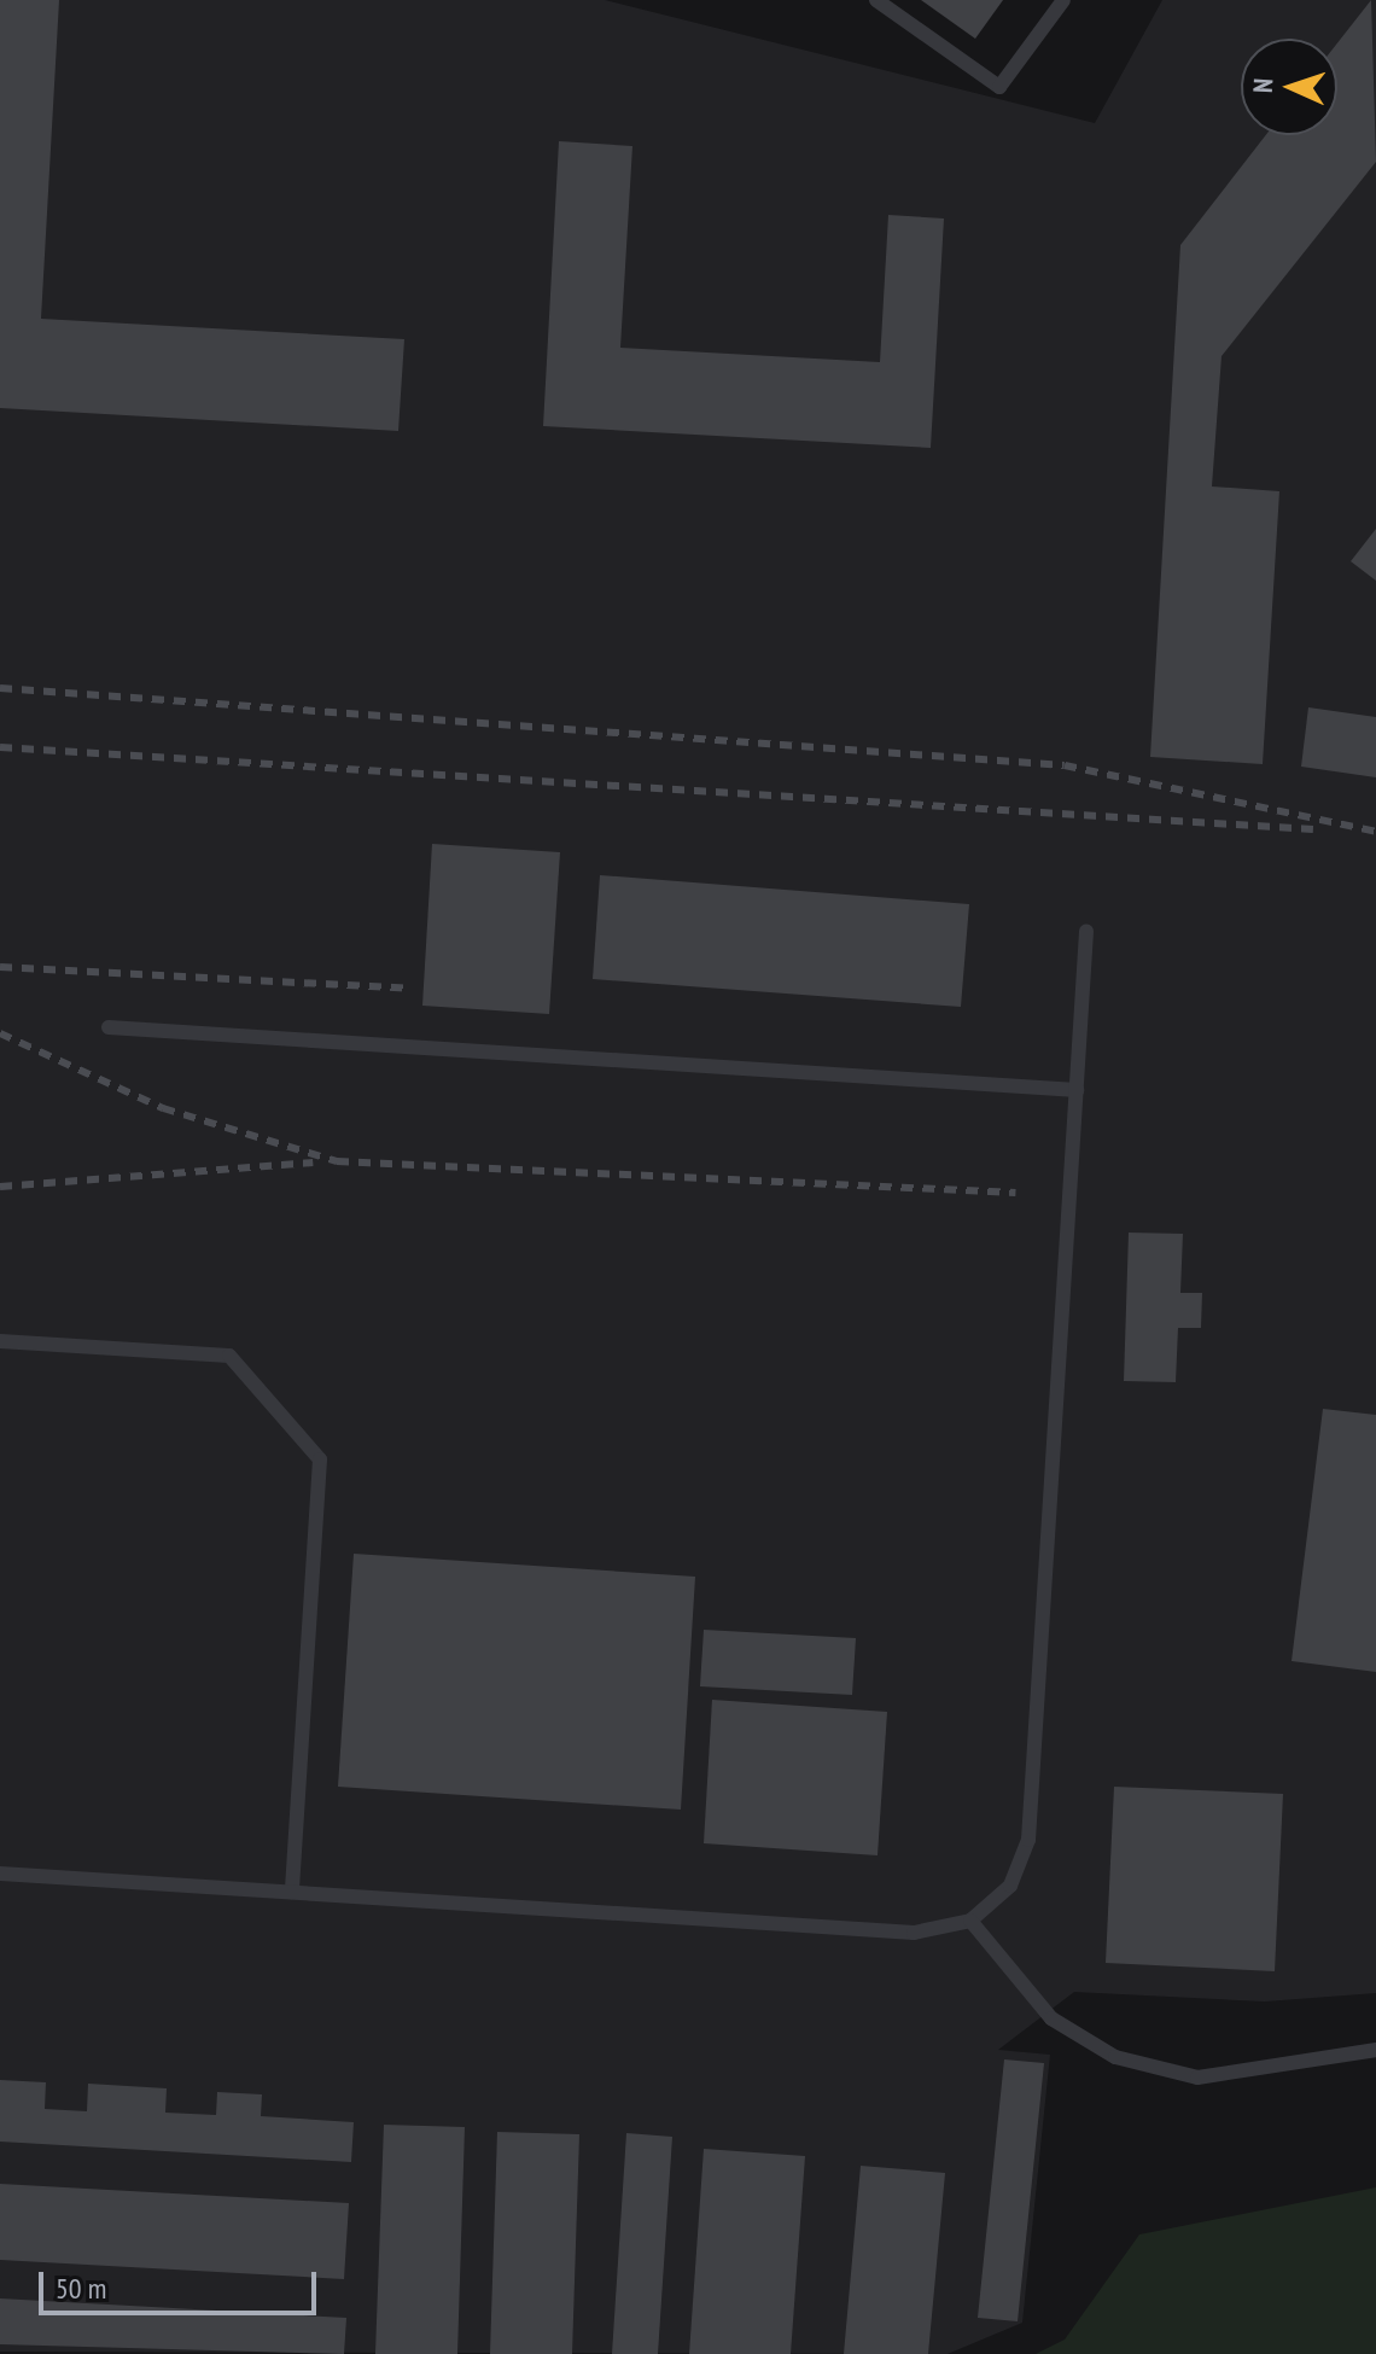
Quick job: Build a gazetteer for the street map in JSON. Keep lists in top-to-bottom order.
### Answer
{
  "scale_bar": "50 m",
  "north": "left"
}
